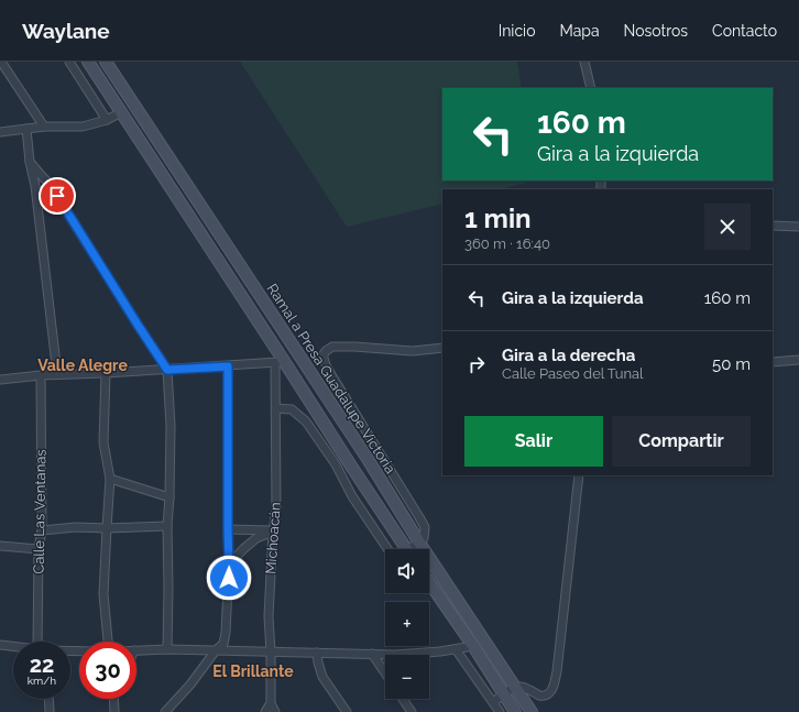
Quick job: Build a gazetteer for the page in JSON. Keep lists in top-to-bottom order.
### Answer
{
  "streets": {
    "main road": ["Ramal a Presa Guadalupe Victoria"],
    "street": ["Calle Las Ventanas", "Michoacán"]
  },
  "districts": ["Valle Alegre", "El Brillante"],
  "page": {
    "header": "Waylane",
    "nav": [
      "Inicio",
      "Mapa",
      "Nosotros",
      "Contacto"
    ],
    "turn": ["160 m", "Gira a la izquierda"],
    "heading": ["1 min", "360 m · 16:40"],
    "list": [
      {
        "name": "Gira a la izquierda",
        "value": "160 m"
      },
      {
        "name": "Gira a la derecha",
        "note": "Calle Paseo del Tunal",
        "value": "50 m"
      }
    ],
    "buttons": ["Salir", "Compartir"],
    "map_buttons": ["+", "−"],
    "speed": "22 km/h",
    "limit": "30"
  }
}
